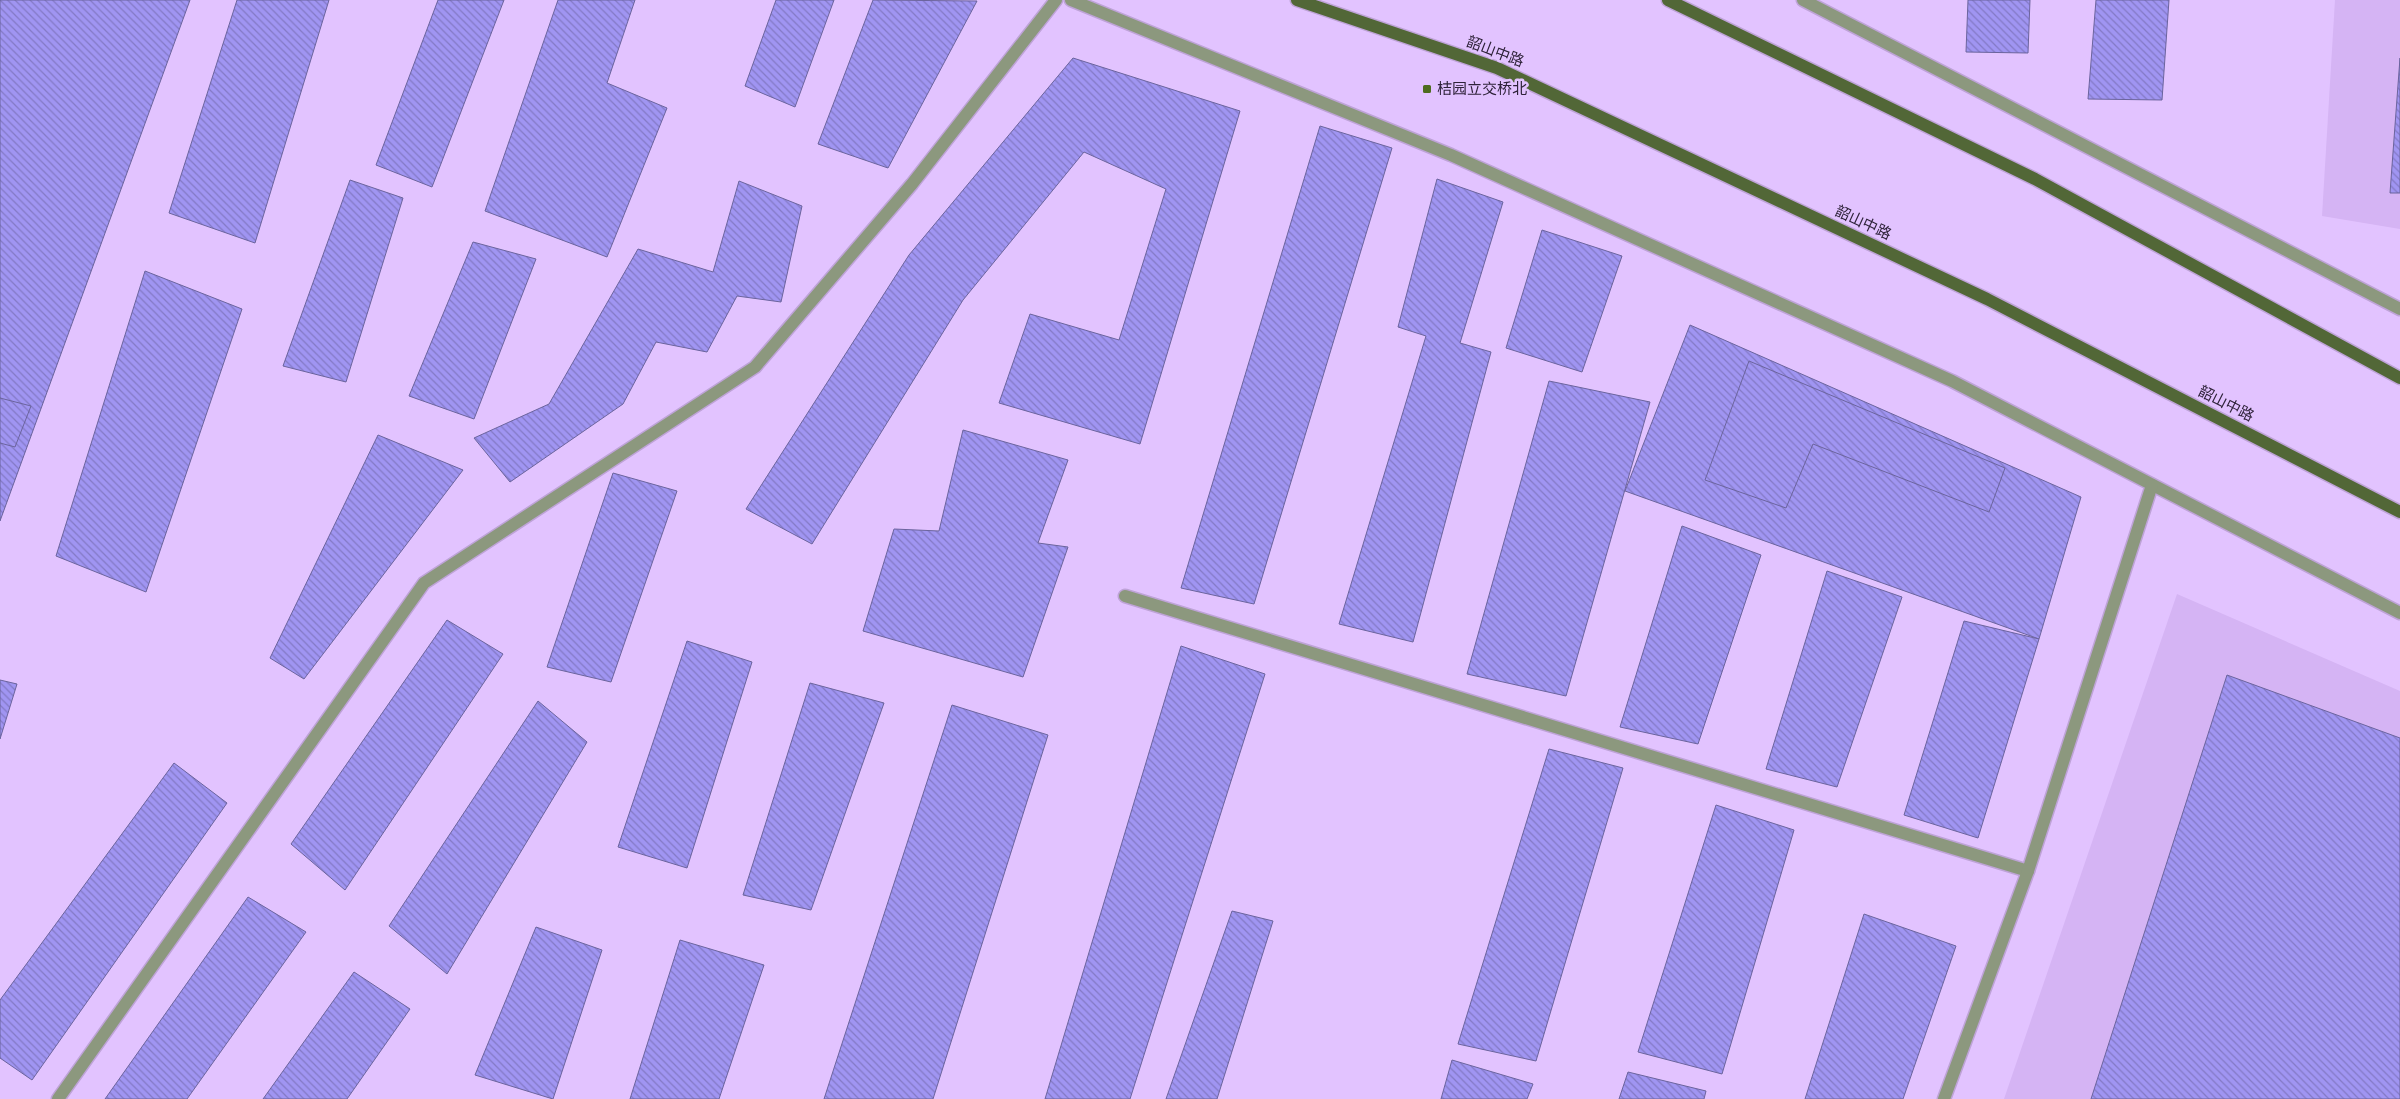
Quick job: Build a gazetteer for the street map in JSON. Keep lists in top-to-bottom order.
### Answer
{
  "streets": {
    "main road": ["韶山中路"]
  },
  "places": {
    "transit": ["桔园立交桥北"]
  }
}
